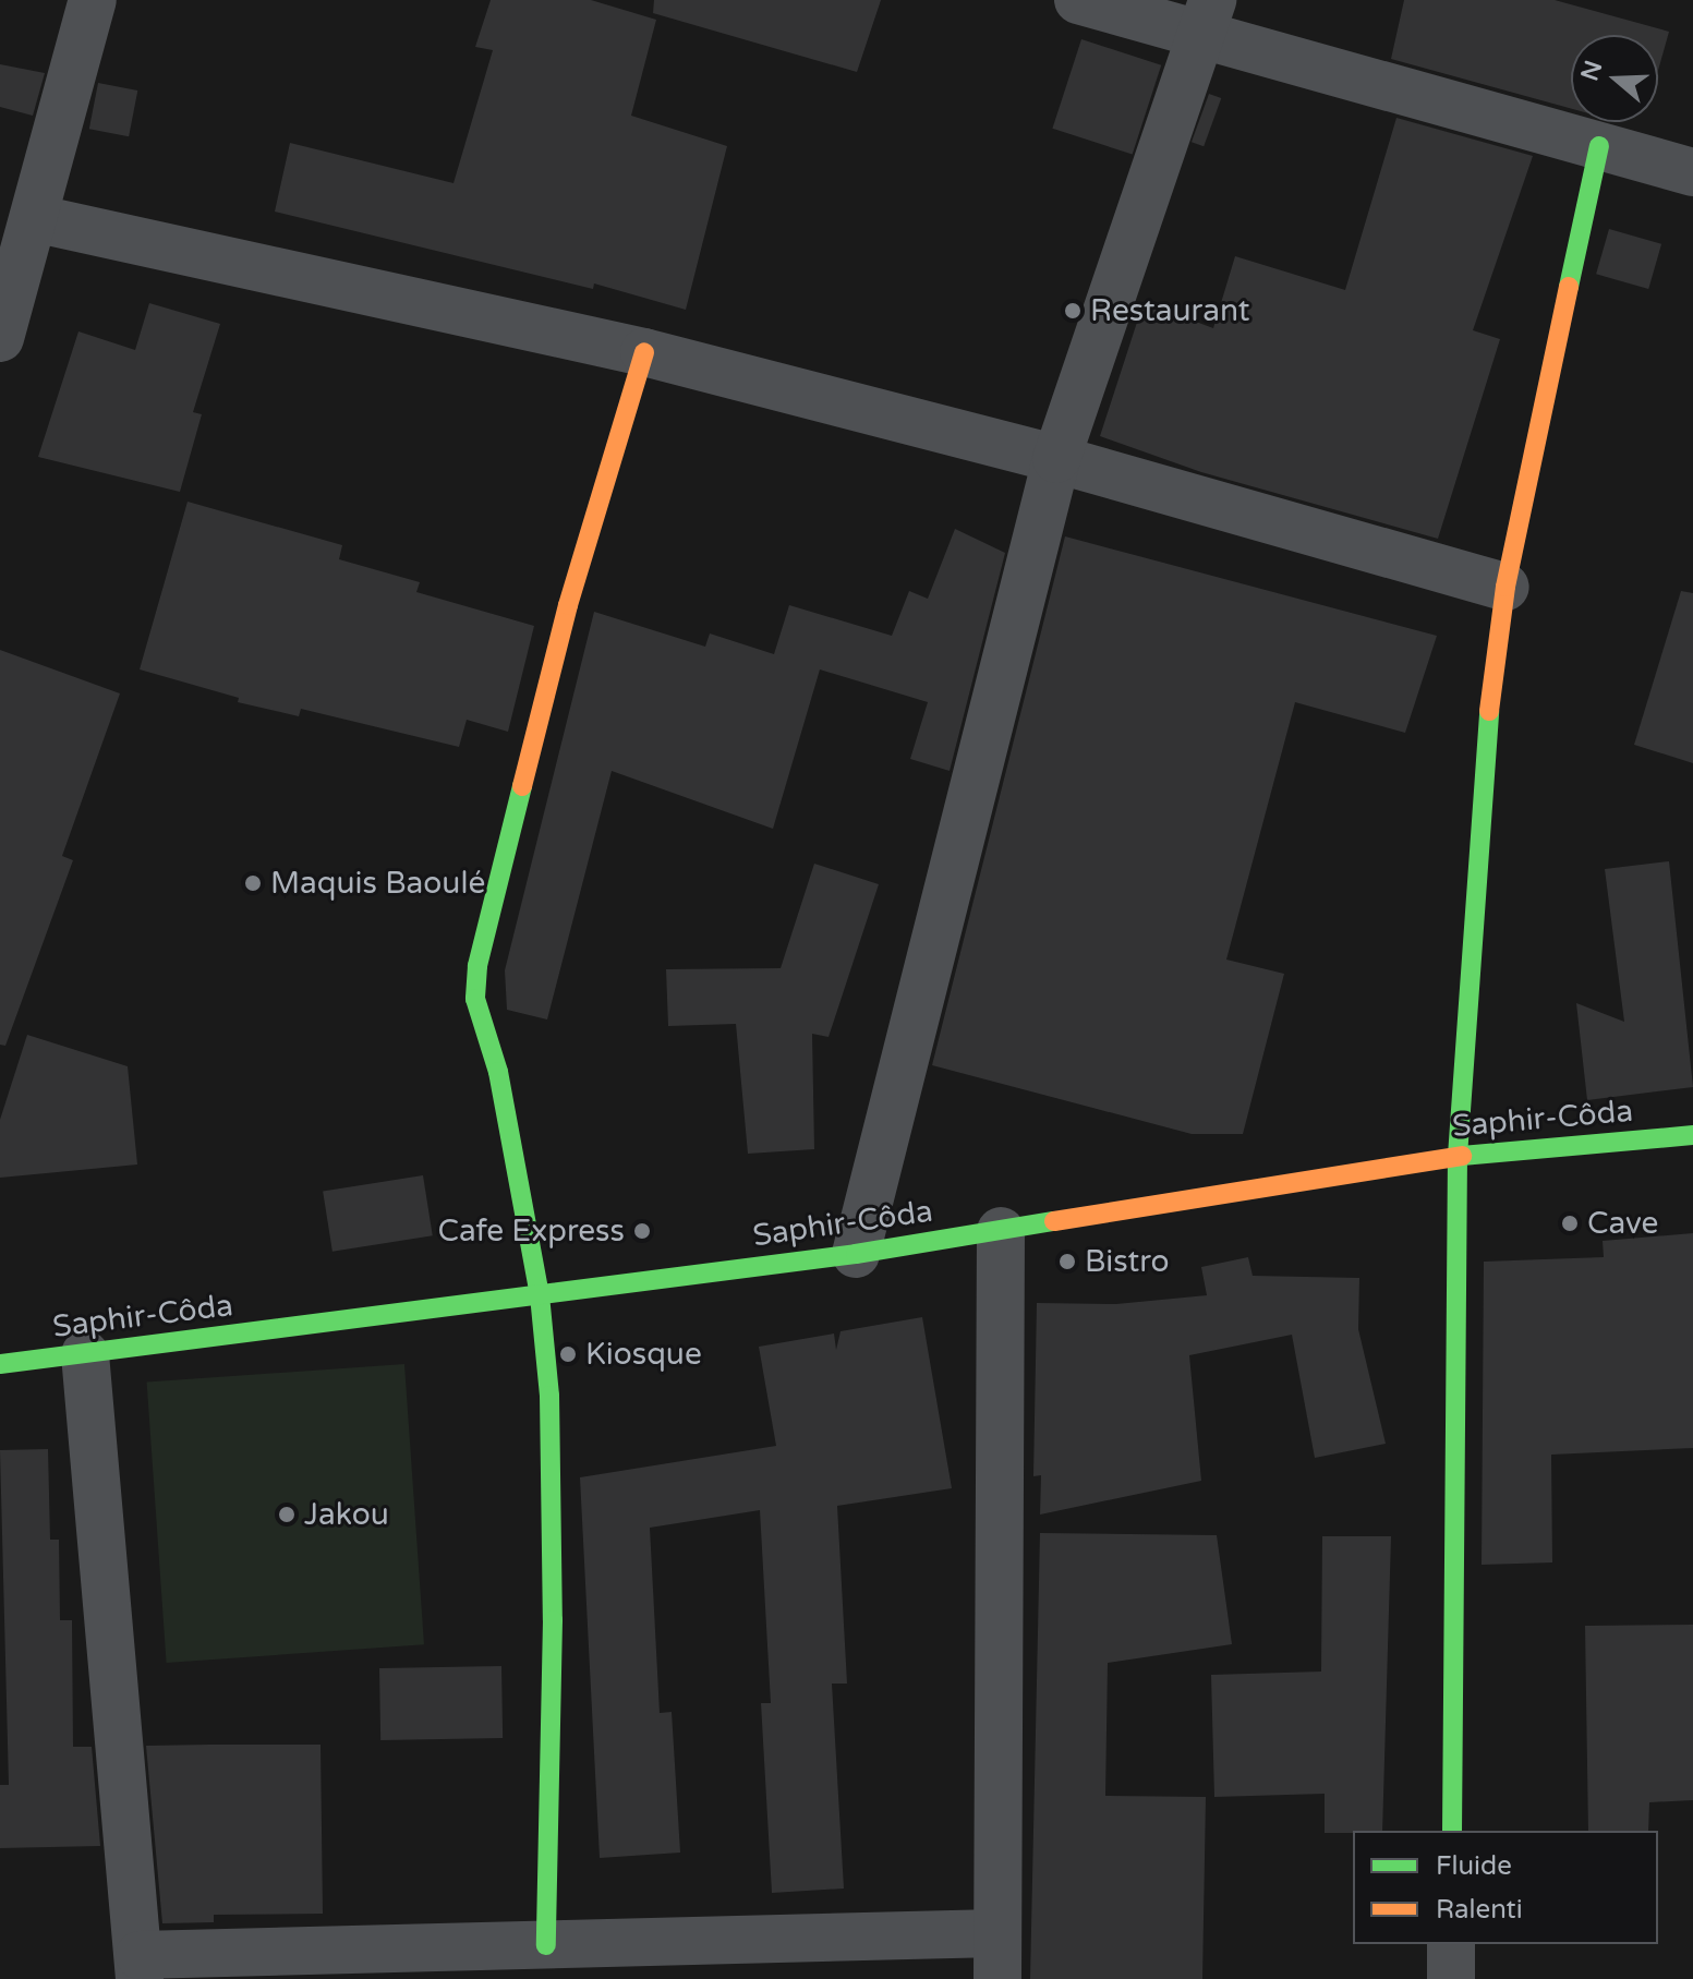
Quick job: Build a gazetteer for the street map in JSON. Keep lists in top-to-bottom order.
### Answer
{
  "streets": {
    "street": ["Saphir-Côda"]
  },
  "places": [
    "Restaurant",
    "Maquis Baoulé",
    "Cave",
    "Cafe Express",
    "Bistro",
    "Kiosque",
    "Jakou"
  ],
  "legend": ["Fluide", "Ralenti"],
  "north": "left"
}
